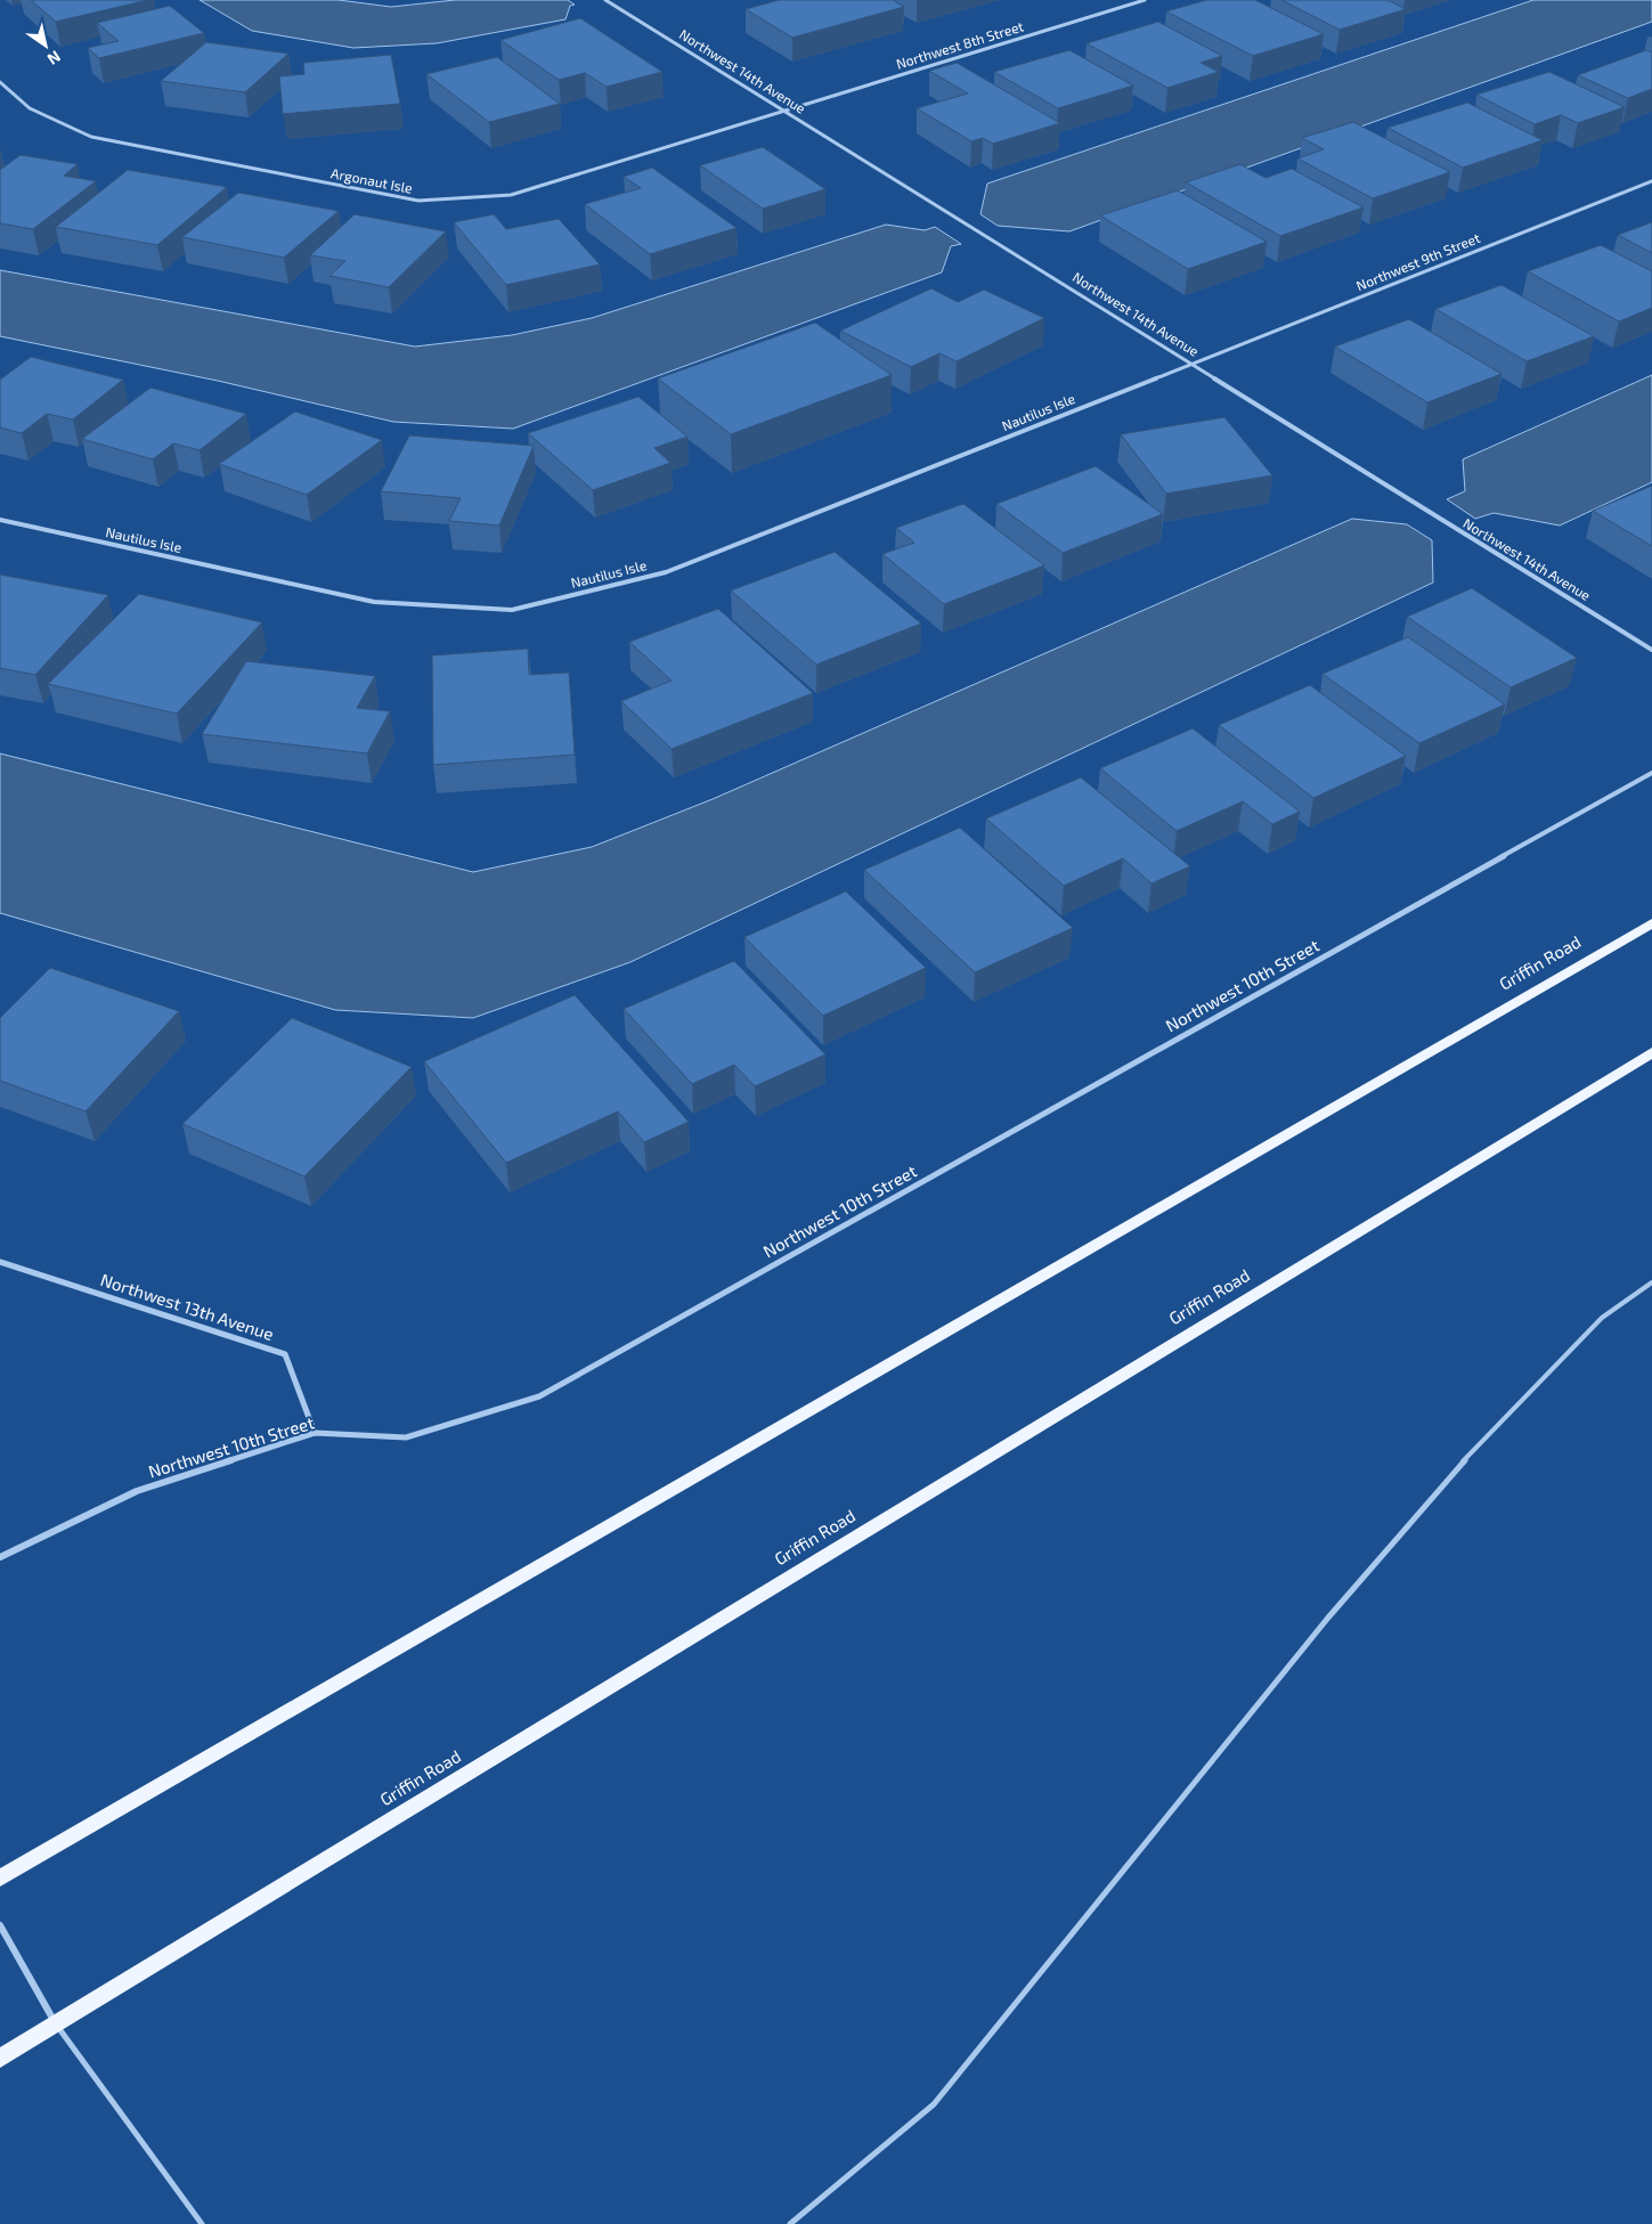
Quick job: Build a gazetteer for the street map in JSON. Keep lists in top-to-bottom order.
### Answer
{
  "streets": {
    "main road": ["Griffin Road"],
    "street": [
      "Northwest 8th Street",
      "Northwest 14th Avenue",
      "Argonaut Isle",
      "Northwest 9th Street",
      "Nautilus Isle",
      "Northwest 10th Street",
      "Northwest 13th Avenue"
    ]
  },
  "crossings": [
    ["Northwest 8th Street", "Northwest 14th Avenue"],
    ["Northwest 8th Street", "Argonaut Isle"],
    ["Northwest 14th Avenue", "Argonaut Isle"],
    ["Northwest 14th Avenue", "Northwest 9th Street"],
    ["Northwest 14th Avenue", "Nautilus Isle"],
    ["Northwest 9th Street", "Nautilus Isle"],
    ["Northwest 10th Street", "Northwest 13th Avenue"]
  ],
  "north": "bottom right"
}
